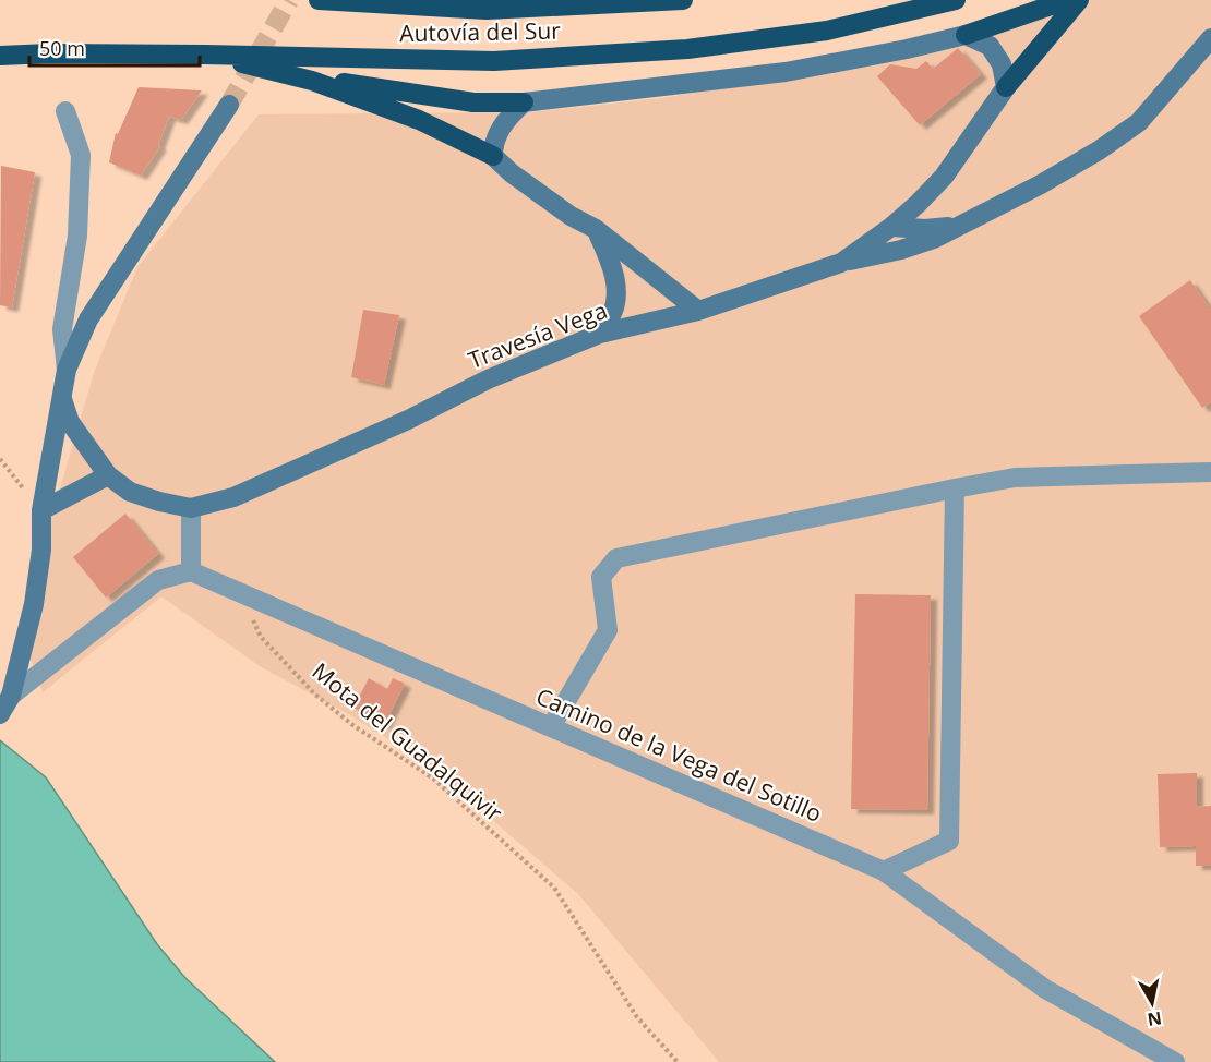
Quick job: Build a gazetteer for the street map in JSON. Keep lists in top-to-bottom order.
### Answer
{
  "streets": {
    "highway": ["Autovía del Sur"],
    "street": ["Travesía Vega", "Camino de la Vega del Sotillo"],
    "path": ["Mota del Guadalquivir"]
  },
  "crossings": [
    ["Mota del Guadalquivir", "Camino de la Vega del Sotillo"]
  ],
  "scale_bar": "50 m",
  "north": "bottom"
}
